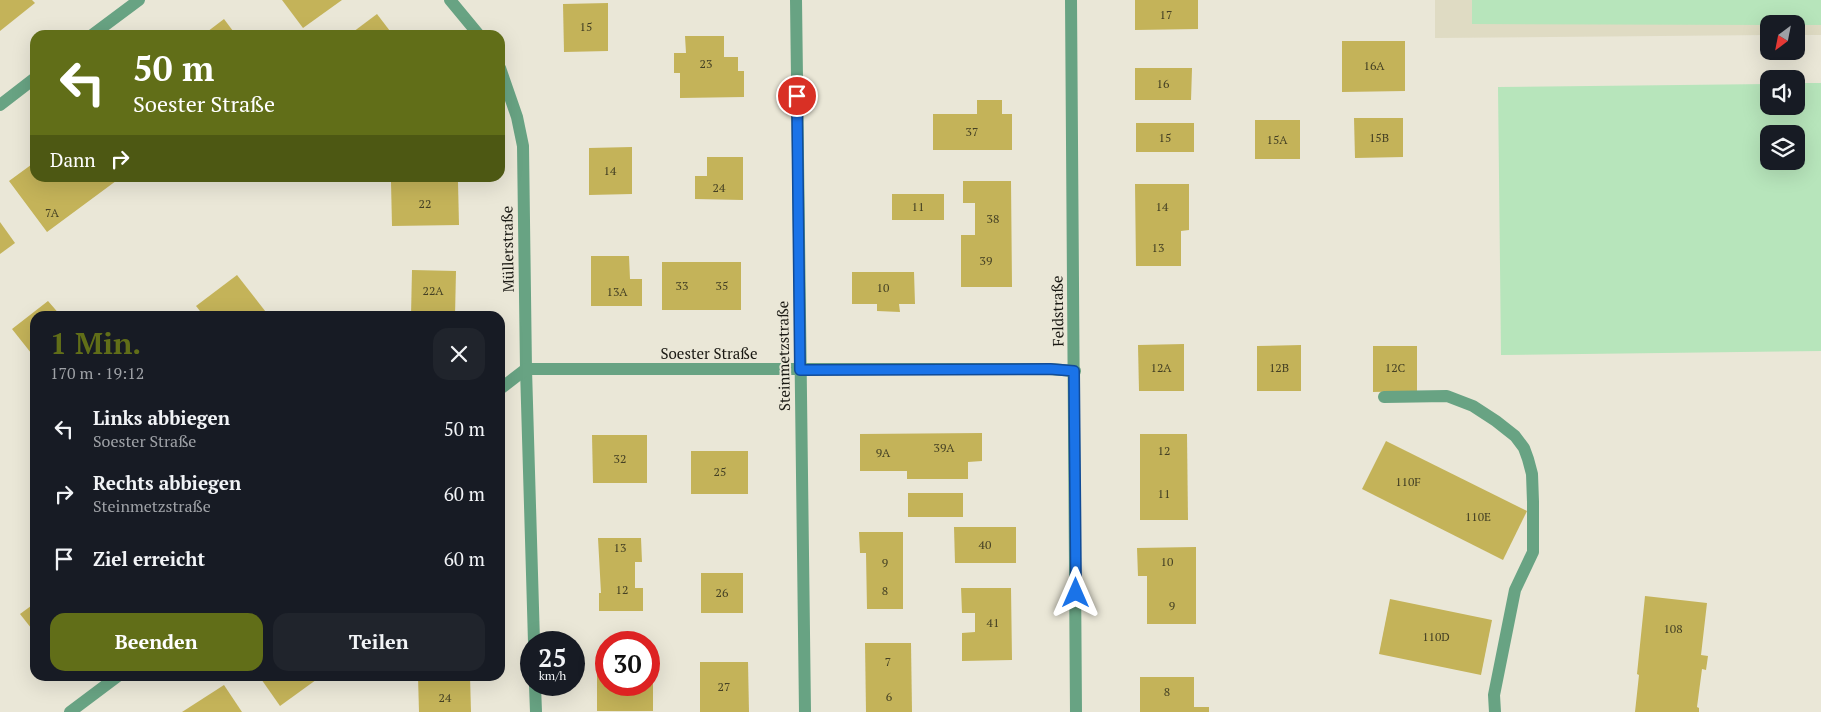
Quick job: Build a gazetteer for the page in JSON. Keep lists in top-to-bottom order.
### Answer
{
  "streets": {
    "street": [
      "Müllerstraße",
      "Feldstraße",
      "Soester Straße",
      "Steinmetzstraße"
    ]
  },
  "crossings": [
    ["Müllerstraße", "Soester Straße"],
    ["Feldstraße", "Soester Straße"],
    ["Soester Straße", "Steinmetzstraße"]
  ],
  "house_numbers": [
    "17",
    "15",
    "23",
    "16A",
    "16",
    "37",
    "15",
    "15B",
    "15A",
    "14",
    "24",
    "22",
    "11",
    "14",
    "7A",
    "38",
    "13",
    "39",
    "33",
    "35",
    "10",
    "22A",
    "13A",
    "12A",
    "12B",
    "12C",
    "39A",
    "12",
    "9A",
    "32",
    "25",
    "110F",
    "11",
    "110E",
    "40",
    "13",
    "10",
    "9",
    "12",
    "8",
    "26",
    "9",
    "41",
    "108",
    "110D",
    "7",
    "27",
    "8",
    "6",
    "24"
  ],
  "north": "bottom left",
  "page": {
    "turn": ["50 m", "Soester Straße"],
    "then": "Dann",
    "heading": ["1 Min.", "170 m · 19:12"],
    "list": [
      {
        "name": "Links abbiegen",
        "note": "Soester Straße",
        "value": "50 m"
      },
      {
        "name": "Rechts abbiegen",
        "note": "Steinmetzstraße",
        "value": "60 m"
      },
      {
        "name": "Ziel erreicht",
        "value": "60 m"
      }
    ],
    "buttons": ["Beenden", "Teilen"],
    "speed": "25 km/h",
    "limit": "30"
  }
}
